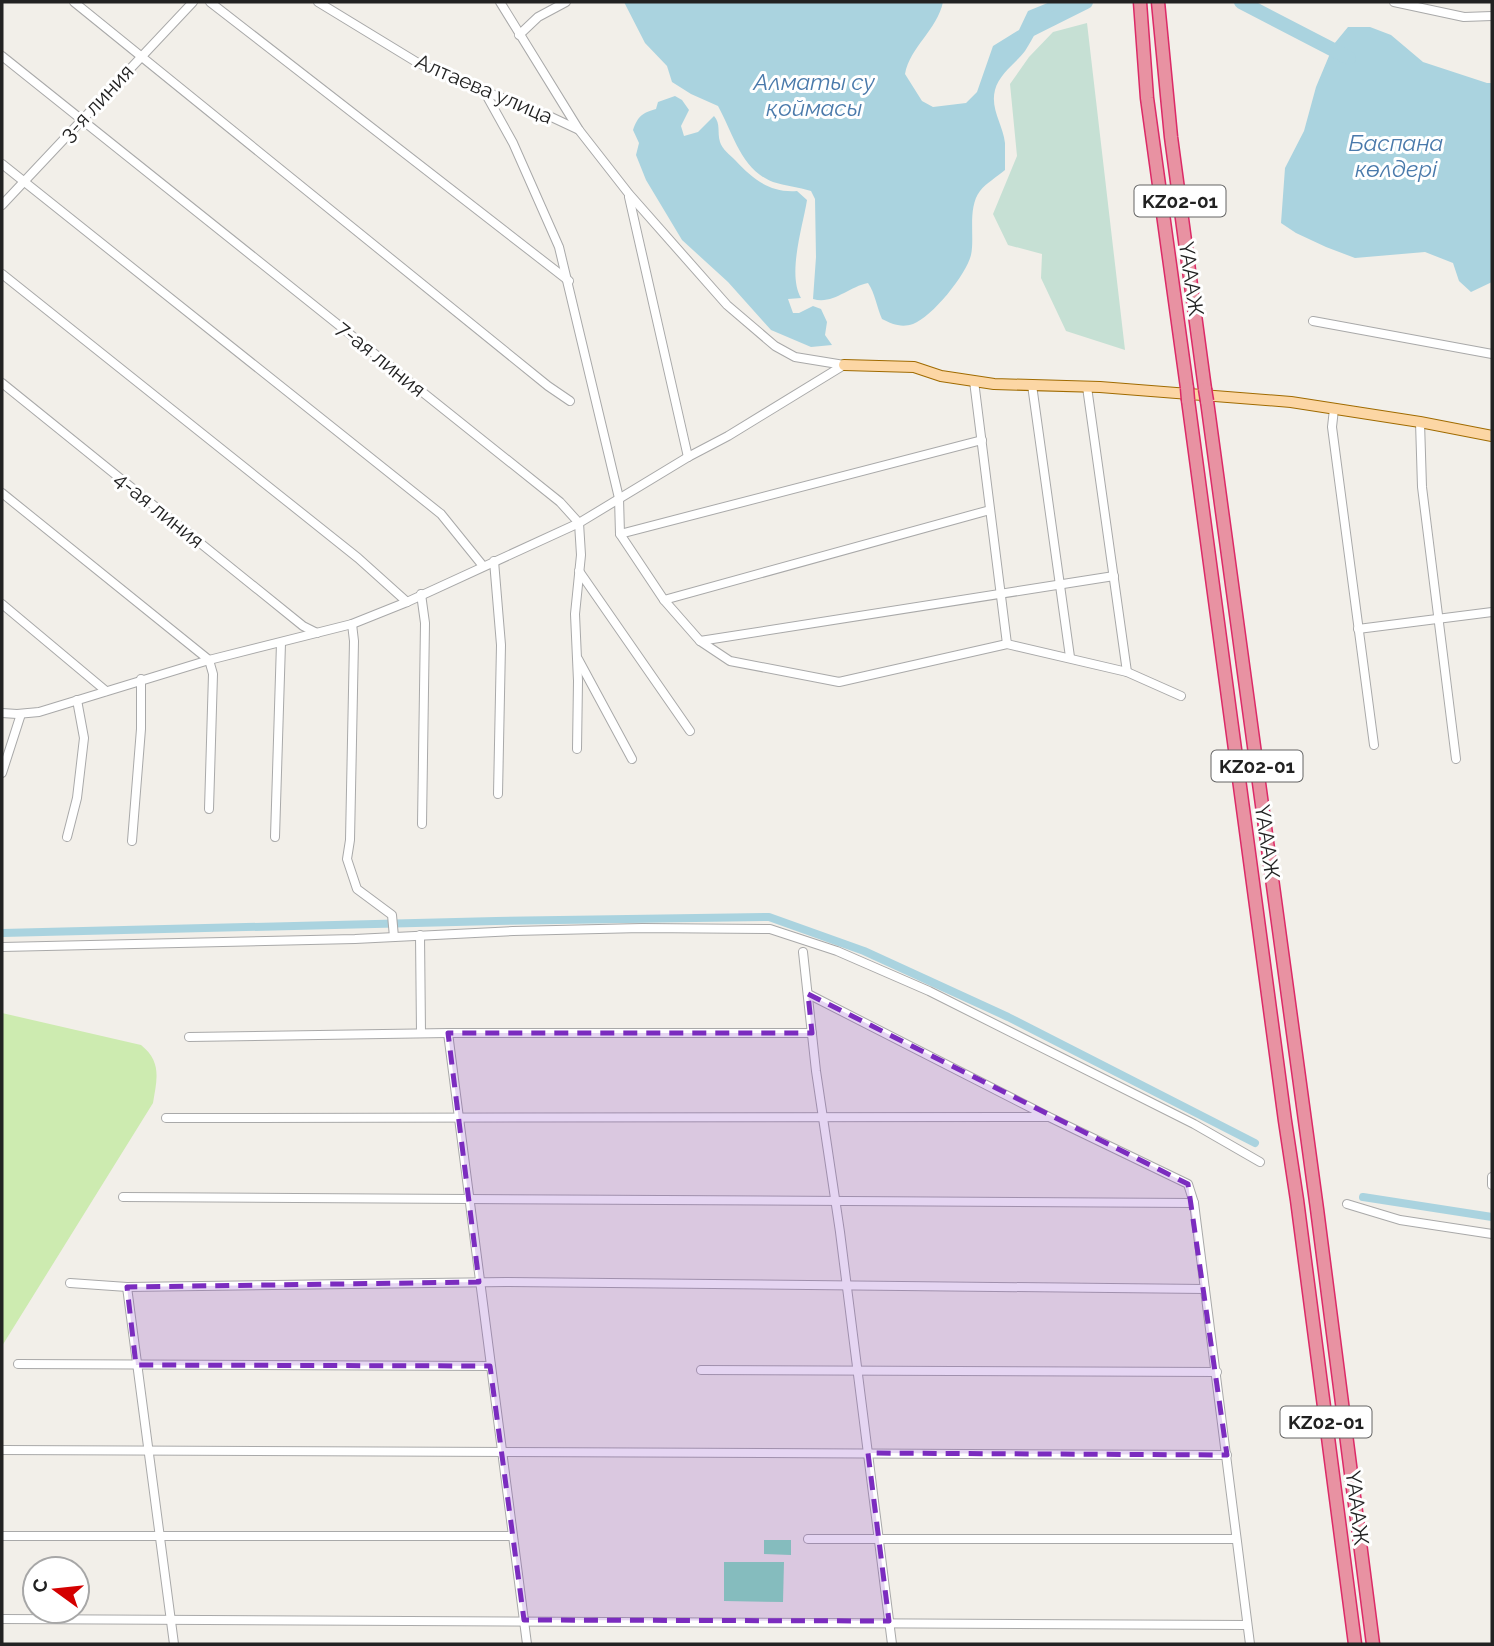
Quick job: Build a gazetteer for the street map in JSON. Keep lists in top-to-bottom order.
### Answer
{
  "streets": {
    "highway": ["KZ02-01", "ҮАААЖ"],
    "street": [
      "Алтаева улица",
      "3-я линия",
      "7-ая линия",
      "4-ая линия"
    ]
  },
  "crossings": [
    ["3-я линия", "7-ая линия"]
  ],
  "water": ["Алматы су қоймасы", "Баспана көлдері"],
  "north": "left"
}
